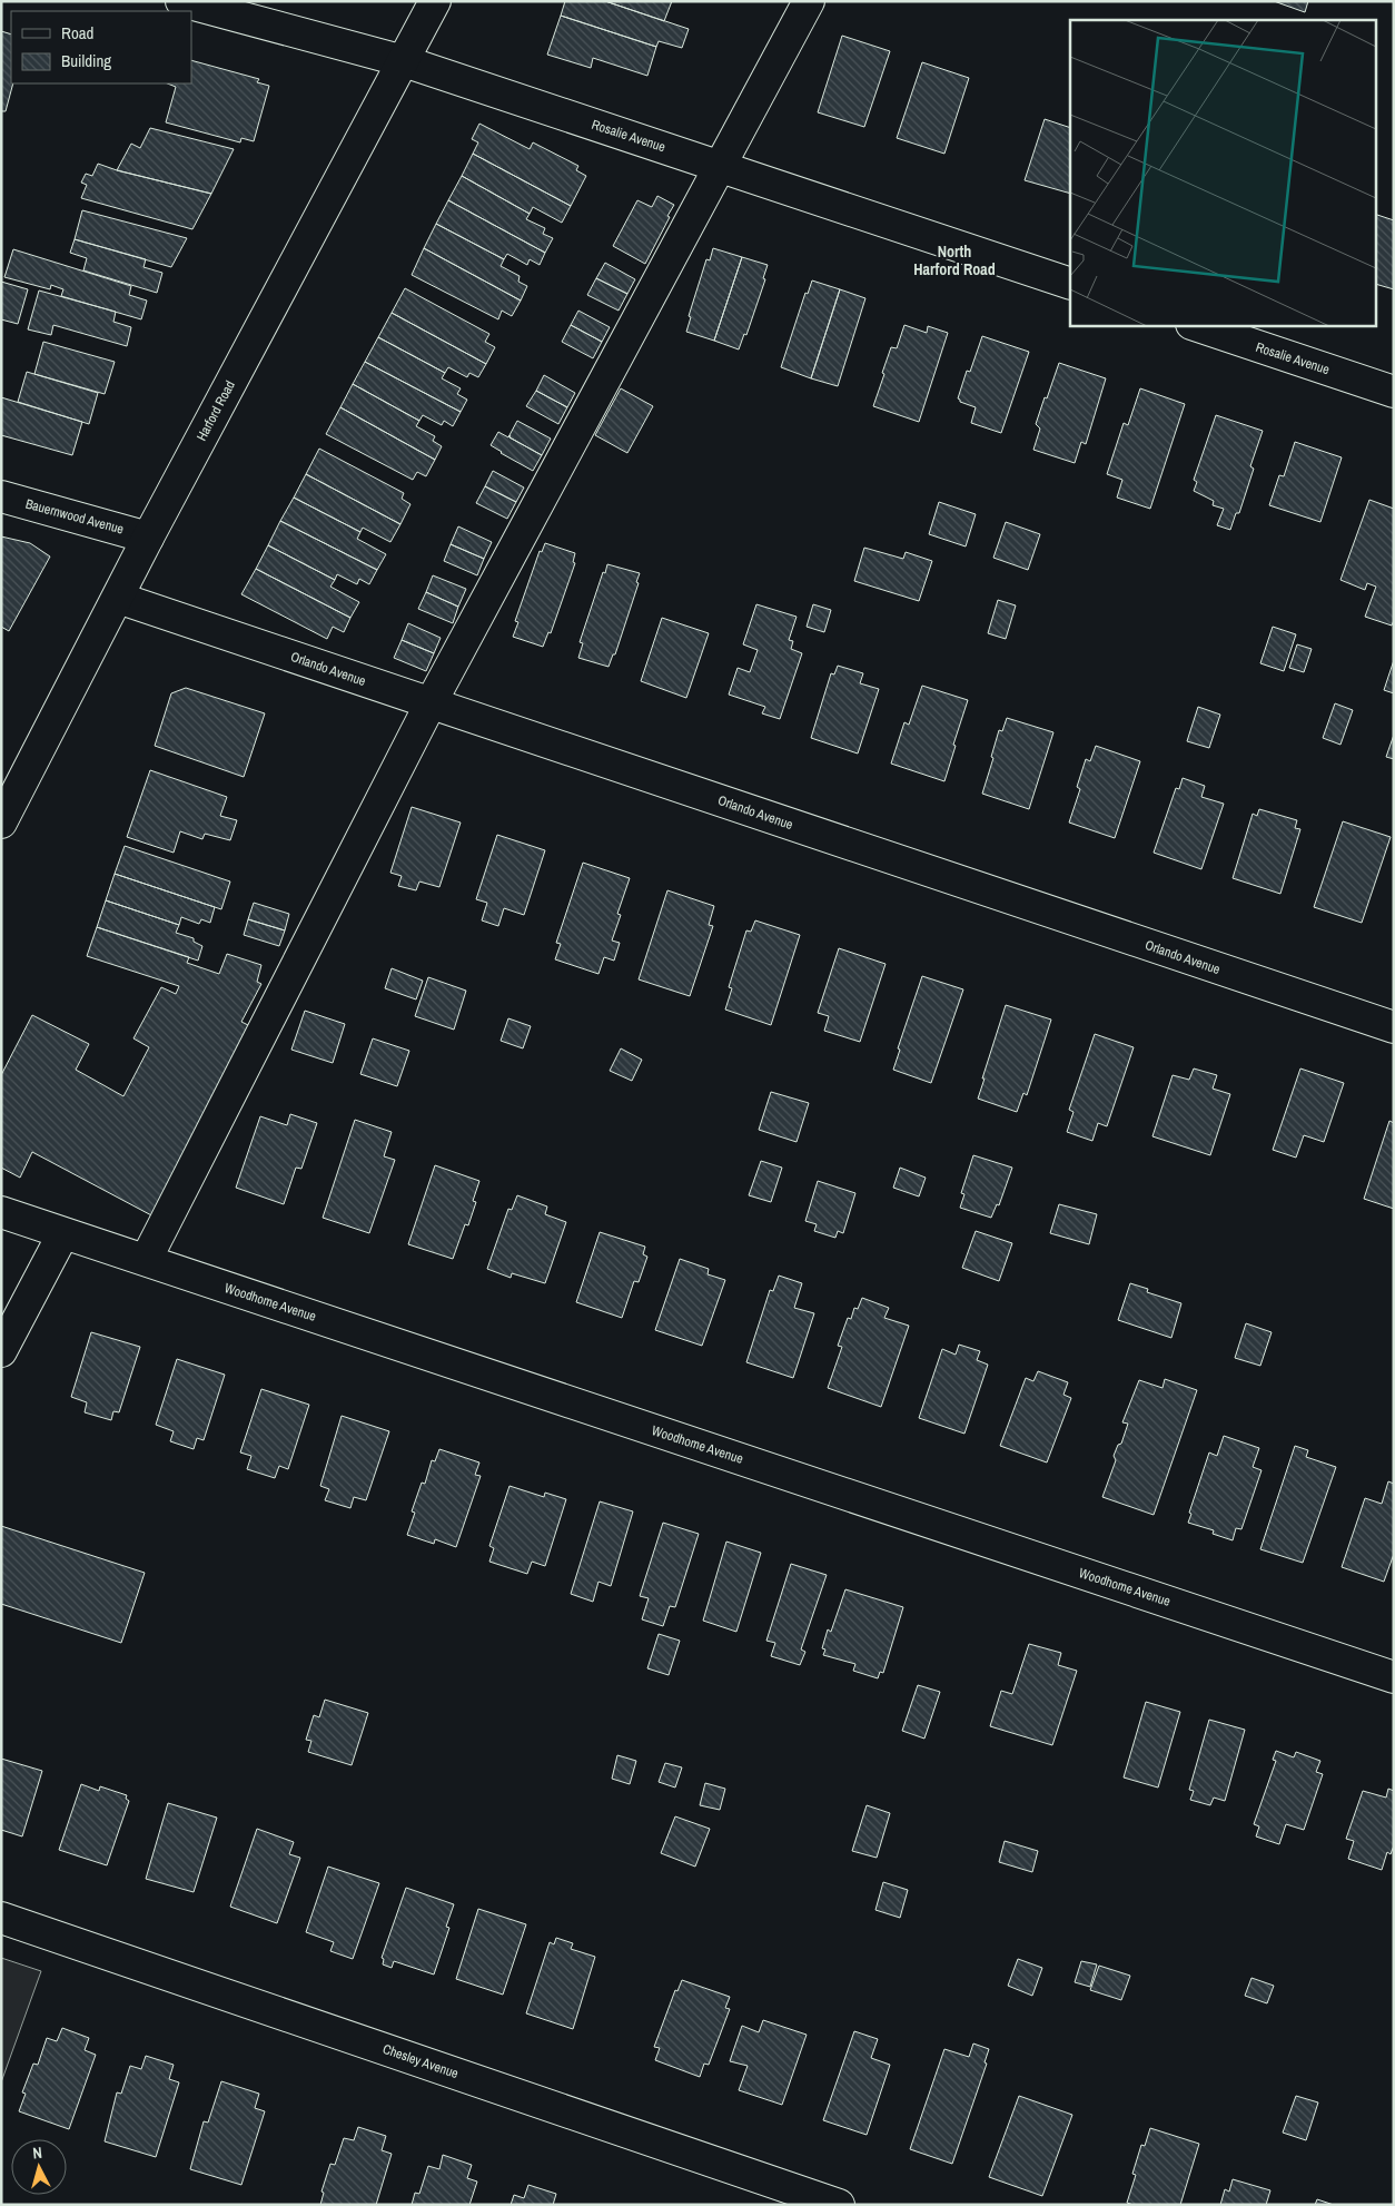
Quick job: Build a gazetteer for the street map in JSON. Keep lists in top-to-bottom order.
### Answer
{
  "streets": {
    "street": [
      "Rosalie Avenue",
      "Harford Road",
      "Bauernwood Avenue",
      "Orlando Avenue",
      "Woodhome Avenue",
      "Chesley Avenue"
    ]
  },
  "crossings": [
    ["Rosalie Avenue", "Harford Road"],
    ["Harford Road", "Bauernwood Avenue"],
    ["Harford Road", "Orlando Avenue"]
  ],
  "districts": ["North Harford Road"],
  "legend": ["Road", "Building"],
  "north": "top"
}
